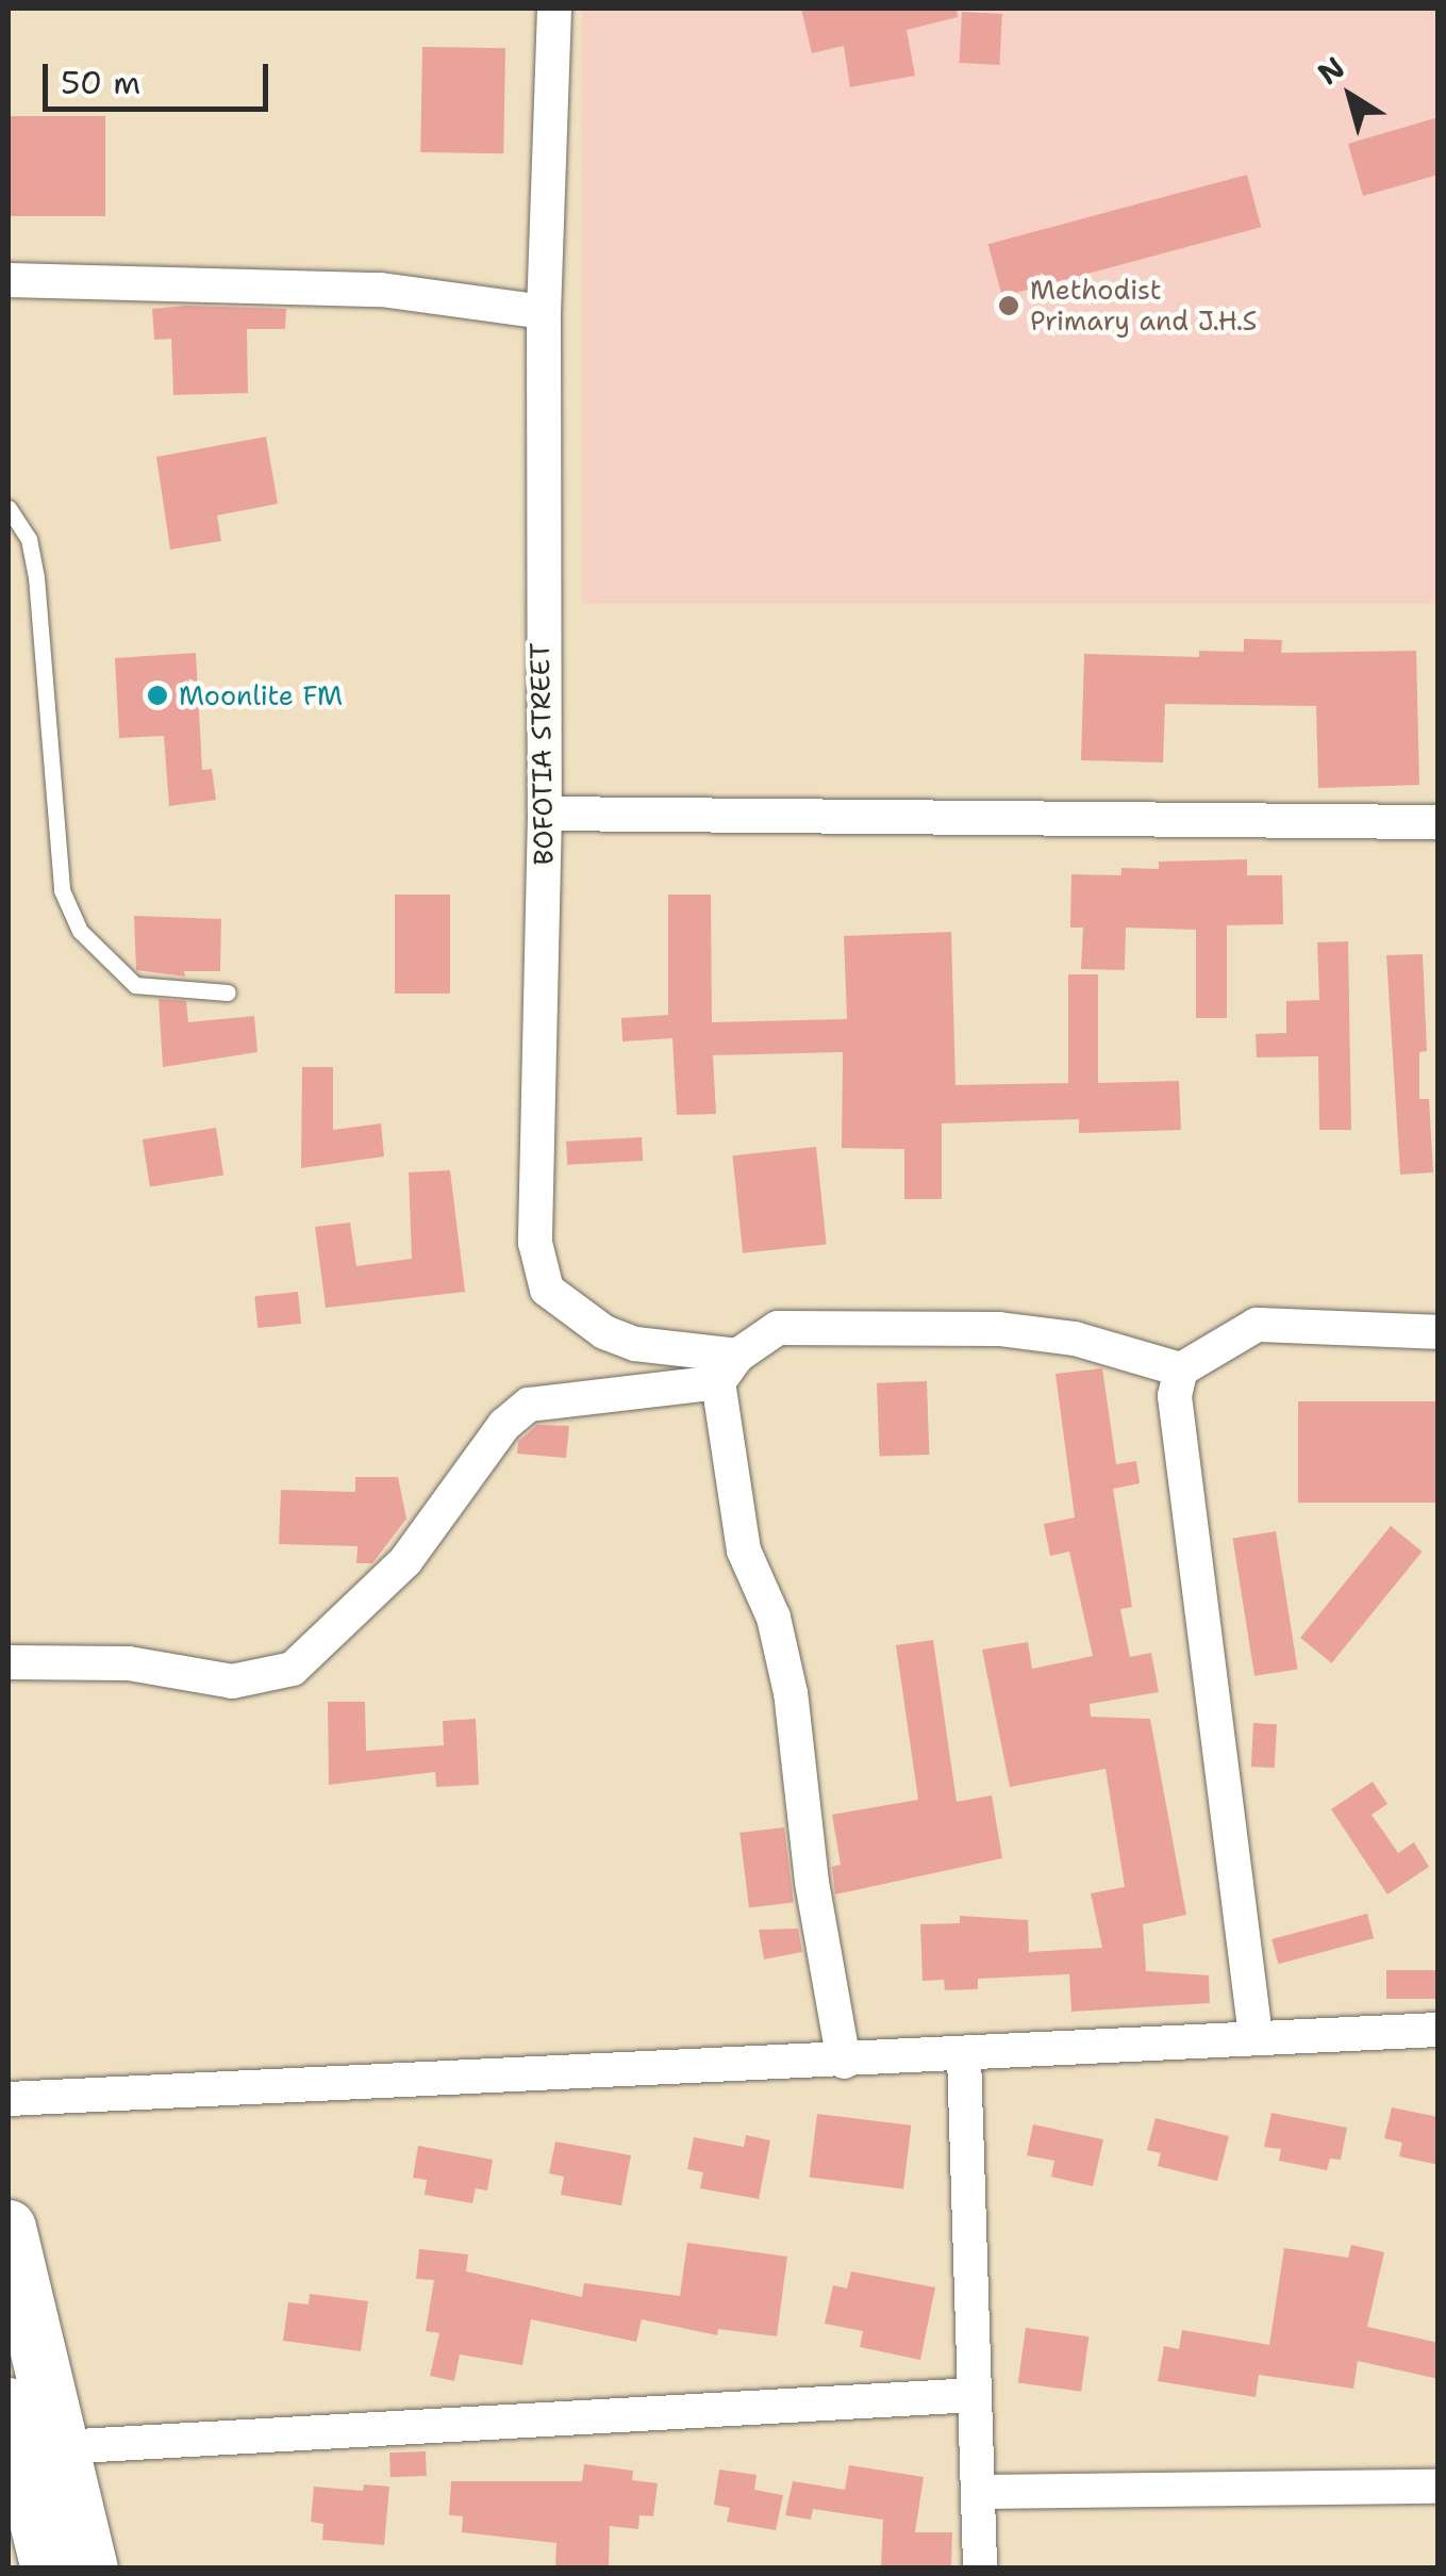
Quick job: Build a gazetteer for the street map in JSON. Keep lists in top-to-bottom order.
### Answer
{
  "streets": {
    "street": ["BOFOTIA STREET"]
  },
  "places": ["Methodist Primary and J.H.S", "Moonlite FM"],
  "scale_bar": "50 m",
  "north": "top left"
}
